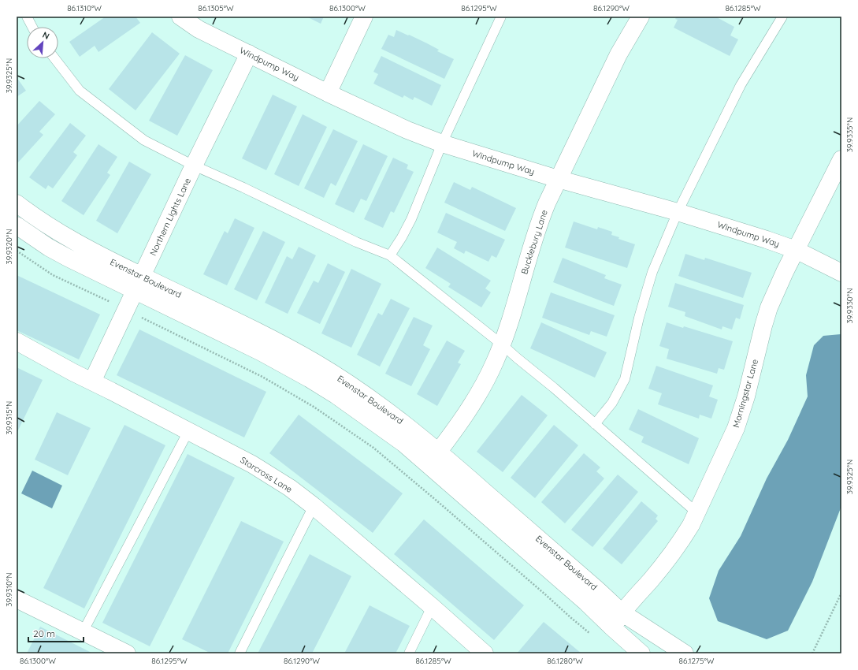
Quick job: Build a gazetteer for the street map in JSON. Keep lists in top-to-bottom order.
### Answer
{
  "streets": {
    "street": [
      "Windpump Way",
      "Northern Lights Lane",
      "Bucklebury Lane",
      "Evenstar Boulevard",
      "Morningstar Lane",
      "Starcross Lane"
    ]
  },
  "crossings": [
    ["Windpump Way", "Northern Lights Lane"],
    ["Windpump Way", "Bucklebury Lane"],
    ["Windpump Way", "Morningstar Lane"],
    ["Northern Lights Lane", "Evenstar Boulevard"],
    ["Northern Lights Lane", "Starcross Lane"],
    ["Bucklebury Lane", "Evenstar Boulevard"],
    ["Evenstar Boulevard", "Morningstar Lane"]
  ],
  "scale_bar": "20 m",
  "north": "top right",
  "coordinates": [
    "86.1310°W",
    "86.1305°W",
    "86.1300°W",
    "86.1295°W",
    "86.1290°W",
    "86.1285°W",
    "39.9325°N",
    "39.9335°N",
    "39.9320°N",
    "39.9330°N",
    "39.9315°N",
    "39.9310°N",
    "86.1280°W",
    "86.1275°W"
  ]
}
